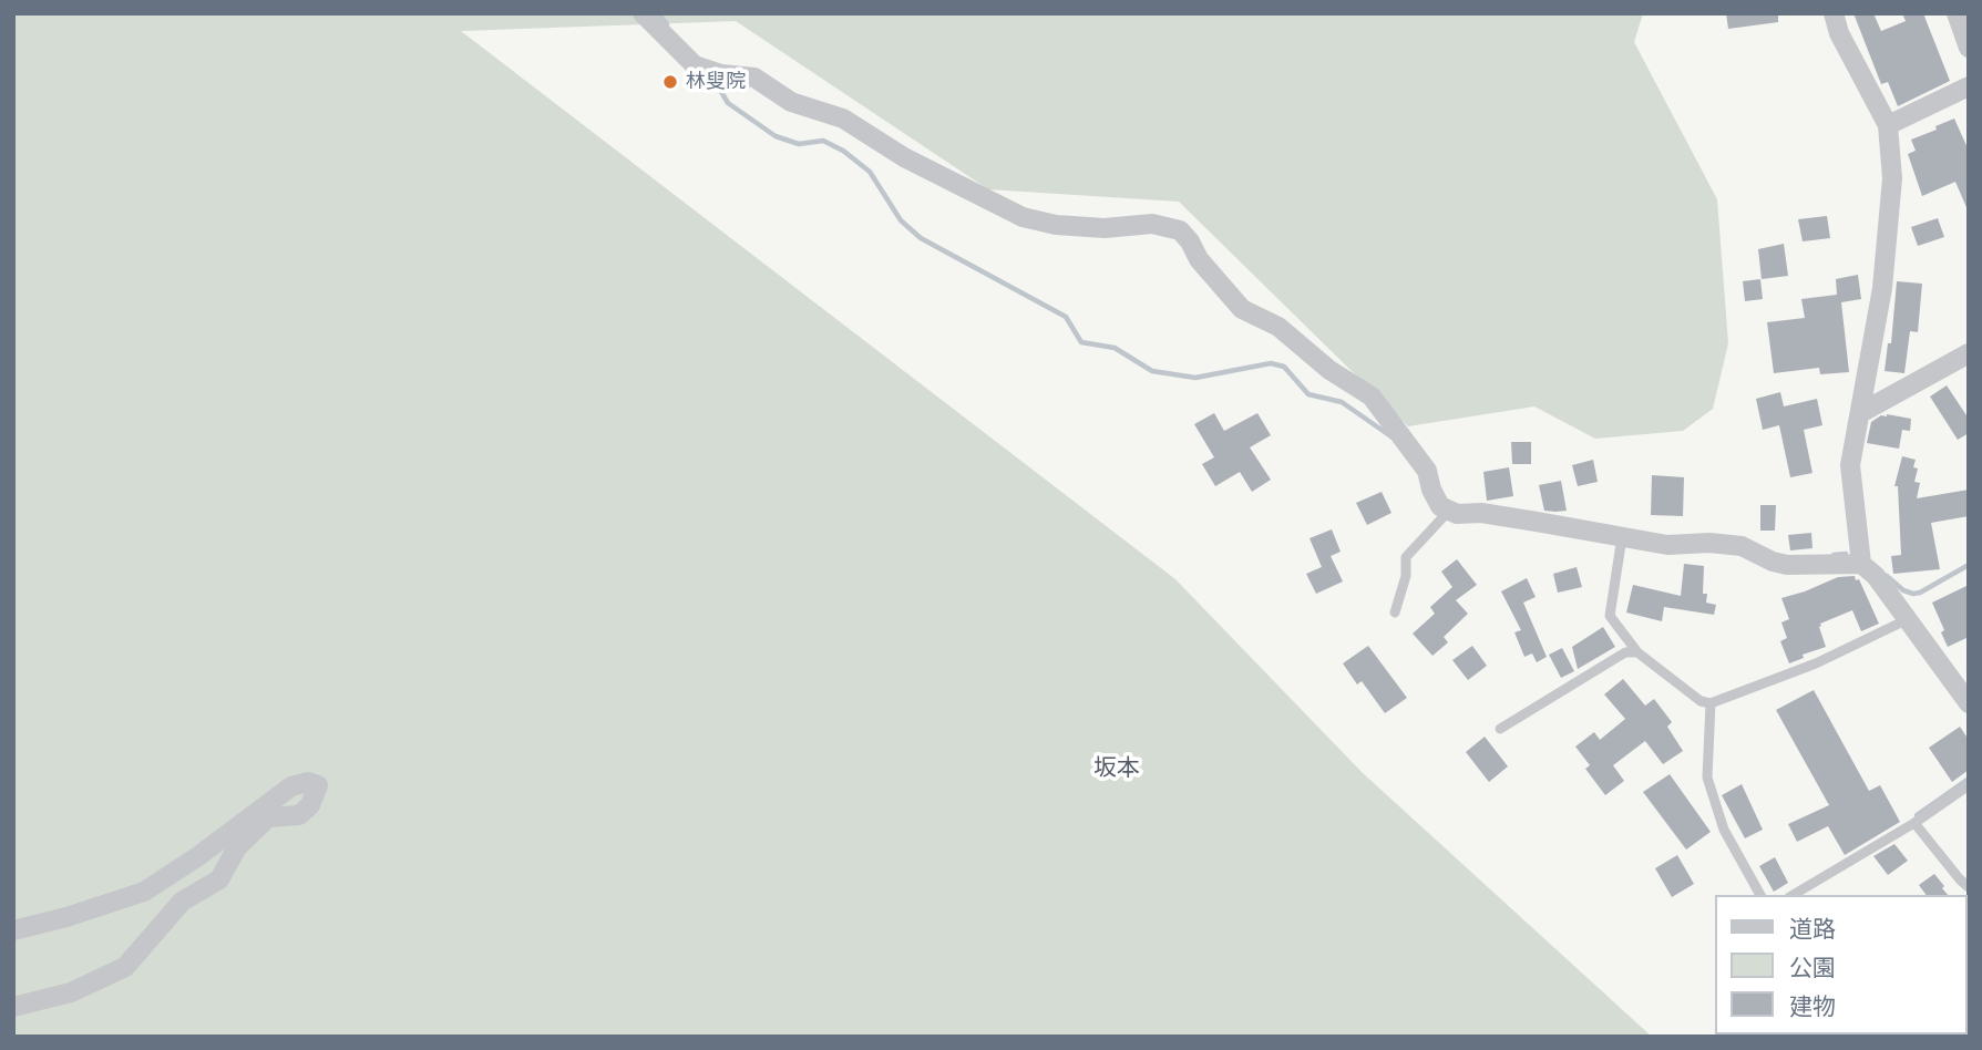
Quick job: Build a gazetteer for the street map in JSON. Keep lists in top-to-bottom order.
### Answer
{
  "districts": ["坂本"],
  "places": ["林叟院"],
  "legend": ["道路", "公園", "建物"]
}
